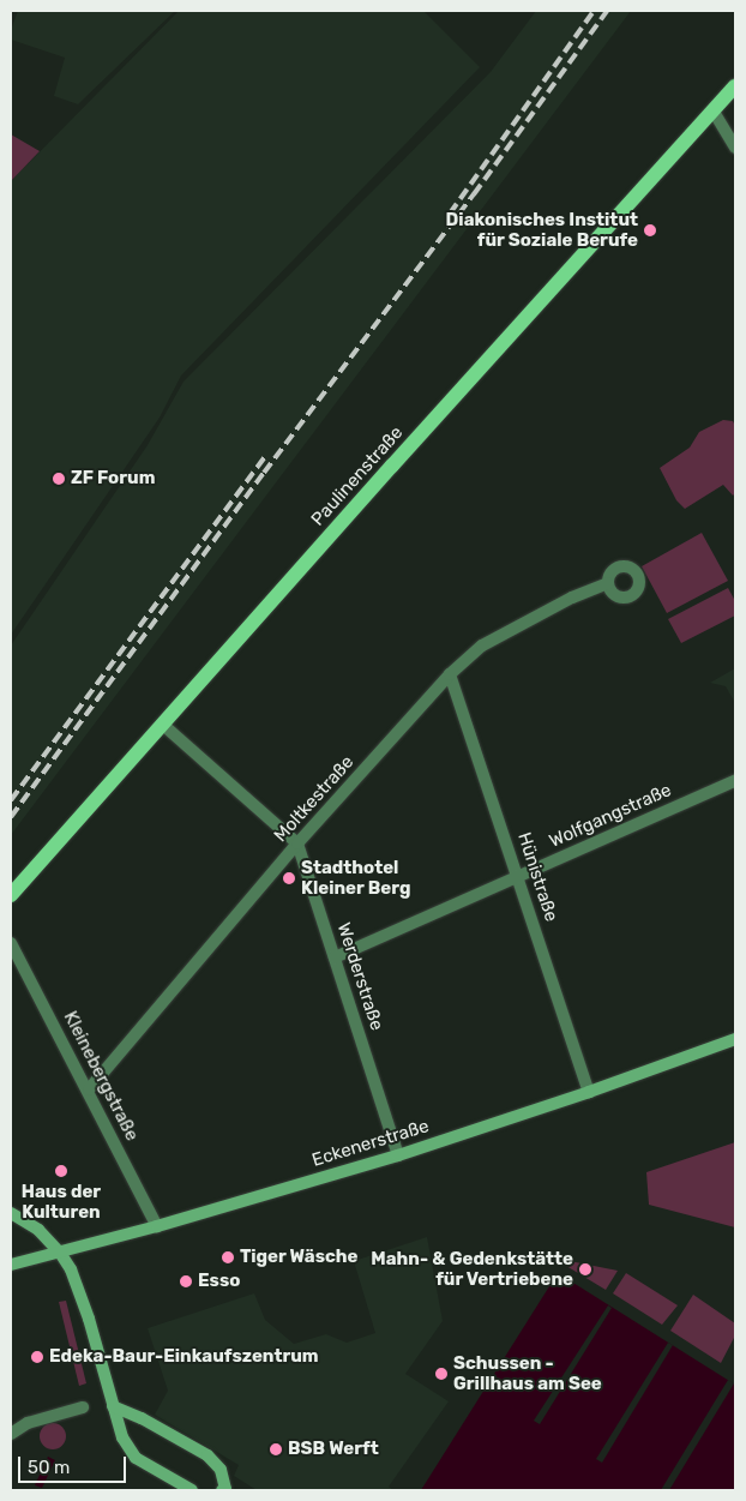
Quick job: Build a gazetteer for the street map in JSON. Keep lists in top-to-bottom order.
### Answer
{
  "streets": {
    "main road": ["Paulinenstraße", "Eckenerstraße"],
    "street": [
      "Moltkestraße",
      "Wolfgangstraße",
      "Hünistraße",
      "Werderstraße",
      "Kleinebergstraße"
    ]
  },
  "crossings": [
    ["Moltkestraße", "Hünistraße"],
    ["Moltkestraße", "Werderstraße"],
    ["Moltkestraße", "Kleinebergstraße"],
    ["Wolfgangstraße", "Hünistraße"],
    ["Wolfgangstraße", "Werderstraße"],
    ["Hünistraße", "Eckenerstraße"],
    ["Werderstraße", "Eckenerstraße"],
    ["Kleinebergstraße", "Eckenerstraße"]
  ],
  "places": [
    "Diakonisches Institut für Soziale Berufe",
    "ZF Forum",
    "Stadthotel Kleiner Berg",
    "Haus der Kulturen",
    "Tiger Wäsche",
    "Mahn- & Gedenkstätte für Vertriebene",
    "Esso",
    "Edeka-Baur-Einkaufszentrum",
    "Schussen - Grillhaus am See",
    "BSB Werft"
  ],
  "scale_bar": "50 m"
}
